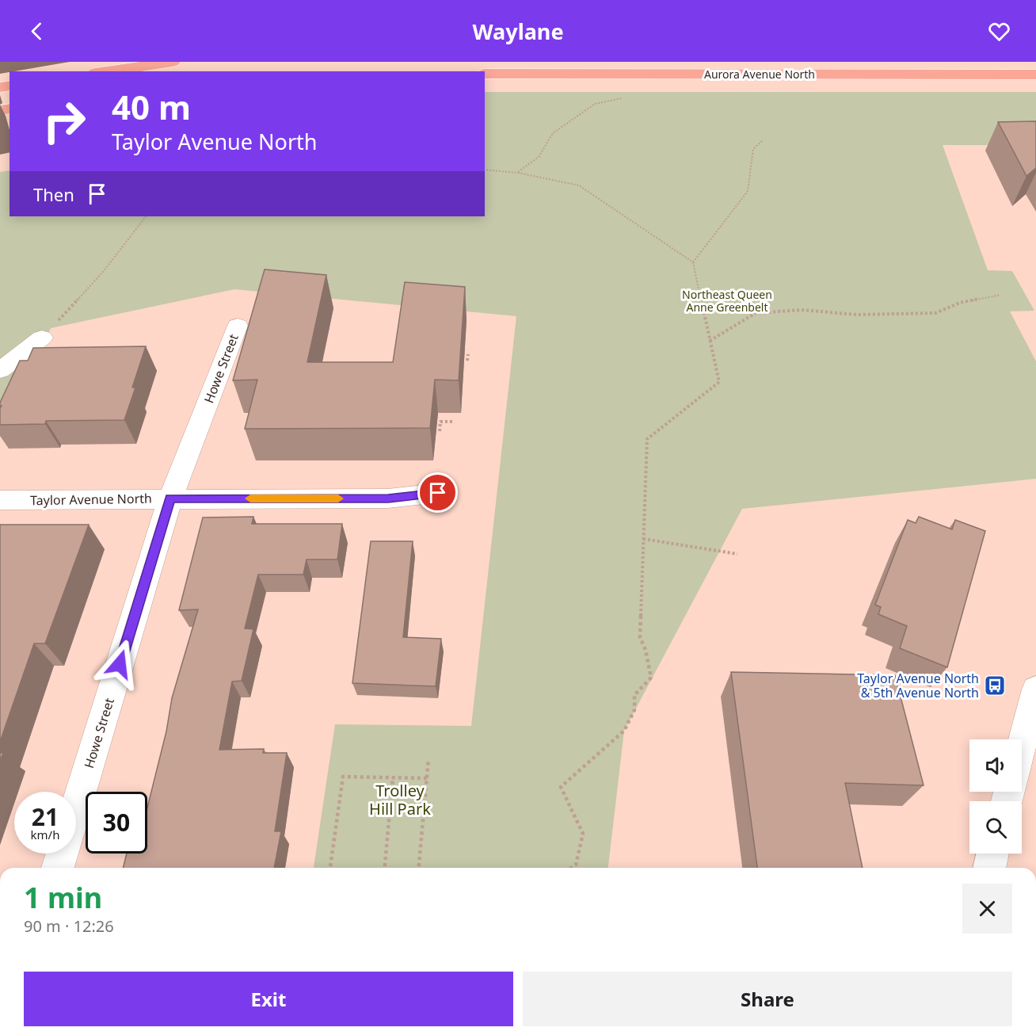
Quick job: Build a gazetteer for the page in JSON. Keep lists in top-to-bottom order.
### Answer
{
  "streets": {
    "highway": ["Aurora Avenue North"],
    "street": ["Howe Street", "Taylor Avenue North"]
  },
  "crossings": [
    ["Howe Street", "Taylor Avenue North"]
  ],
  "parks": ["Northeast Queen Anne Greenbelt", "Trolley Hill Park"],
  "places": {
    "bus stop": ["Taylor Avenue North & 5th Avenue North"]
  },
  "page": {
    "header": "Waylane",
    "turn": ["40 m", "Taylor Avenue North"],
    "then": "Then",
    "speed": "21 km/h",
    "limit": "30",
    "heading": ["1 min", "90 m · 12:26"],
    "buttons": ["Exit", "Share"]
  }
}
